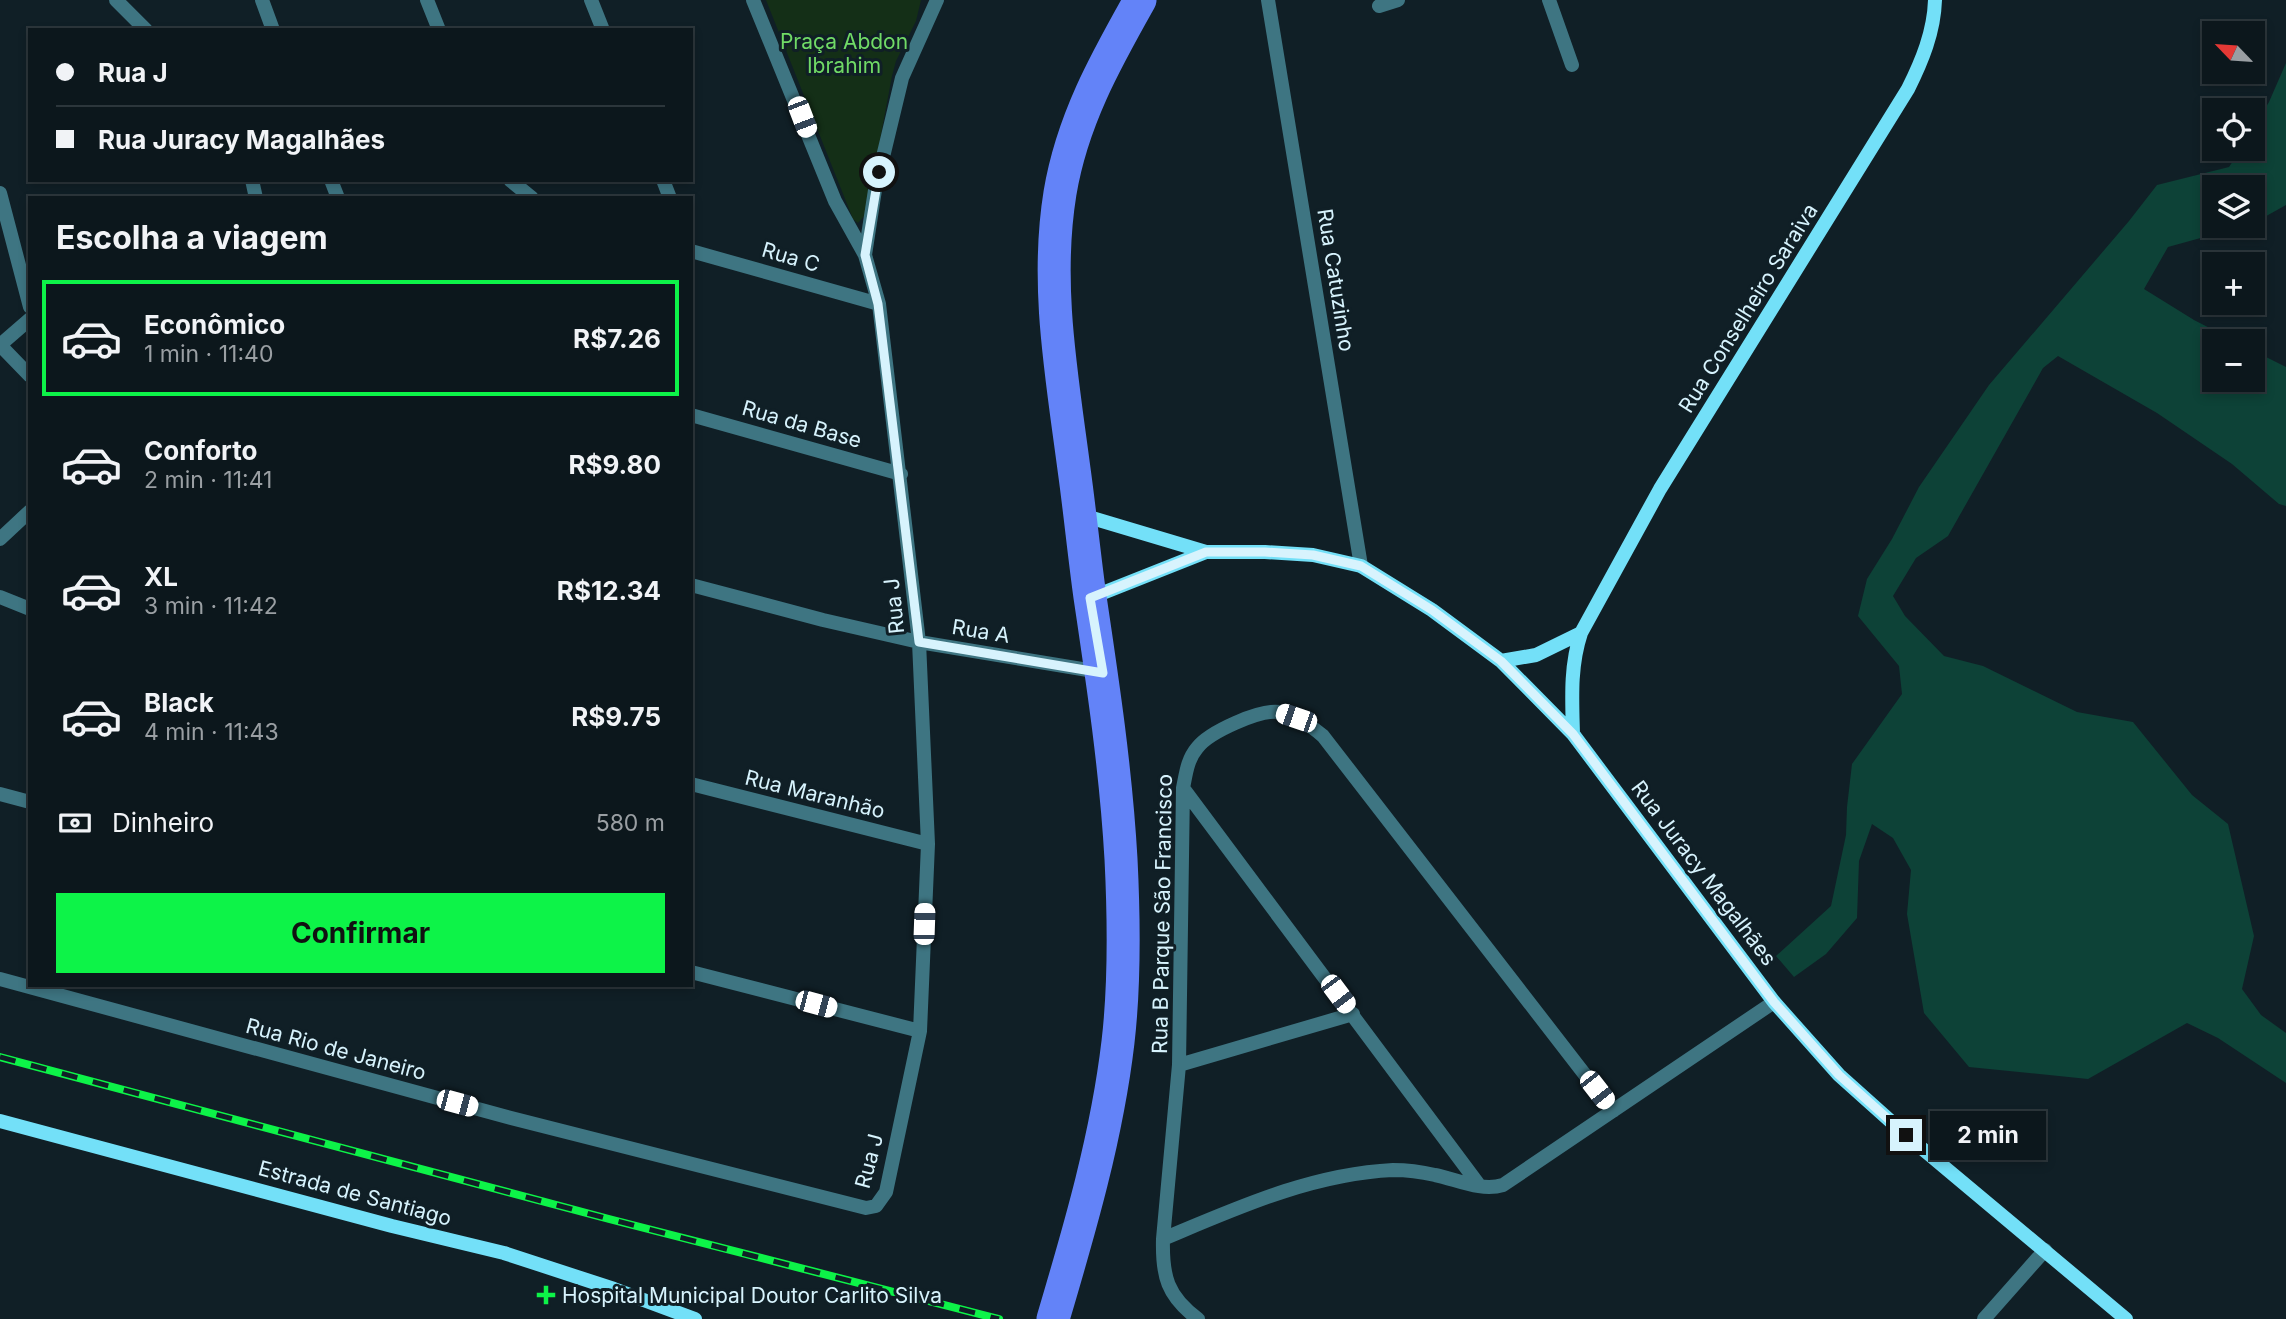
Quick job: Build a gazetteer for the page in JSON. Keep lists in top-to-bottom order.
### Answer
{
  "streets": {
    "street": [
      "Rua C",
      "Rua Catuzinho",
      "Rua Conselheiro Saraiva",
      "Rua da Base",
      "Rua J",
      "Rua A",
      "Rua Maranhão",
      "Rua Juracy Magalhães",
      "Rua B Parque São Francisco",
      "Rua Rio de Janeiro",
      "Estrada de Santiago"
    ]
  },
  "crossings": [
    ["Rua C", "Rua J"],
    ["Rua Catuzinho", "Rua Juracy Magalhães"],
    ["Rua Conselheiro Saraiva", "Rua Juracy Magalhães"],
    ["Rua da Base", "Rua J"],
    ["Rua J", "Rua A"],
    ["Rua J", "Rua Maranhão"],
    ["Rua J", "Rua Rio de Janeiro"]
  ],
  "parks": ["Praça Abdon Ibrahim"],
  "places": {
    "health": ["Hospital Municipal Doutor Carlito Silva"]
  },
  "north": "top left",
  "page": {
    "map_buttons": ["+", "−"],
    "banner": ["Rua J", "Rua Juracy Magalhães"],
    "heading": "Escolha a viagem",
    "list": [
      {
        "name": "Econômico",
        "note": "1 min · 11:40",
        "value": "R$7.26"
      },
      {
        "name": "Conforto",
        "note": "2 min · 11:41",
        "value": "R$9.80"
      },
      {
        "name": "XL",
        "note": "3 min · 11:42",
        "value": "R$12.34"
      },
      {
        "name": "Black",
        "note": "4 min · 11:43",
        "value": "R$9.75"
      }
    ],
    "pay": ["Dinheiro", "580 m"],
    "buttons": "Confirmar",
    "bubble": "2 min"
  }
}
